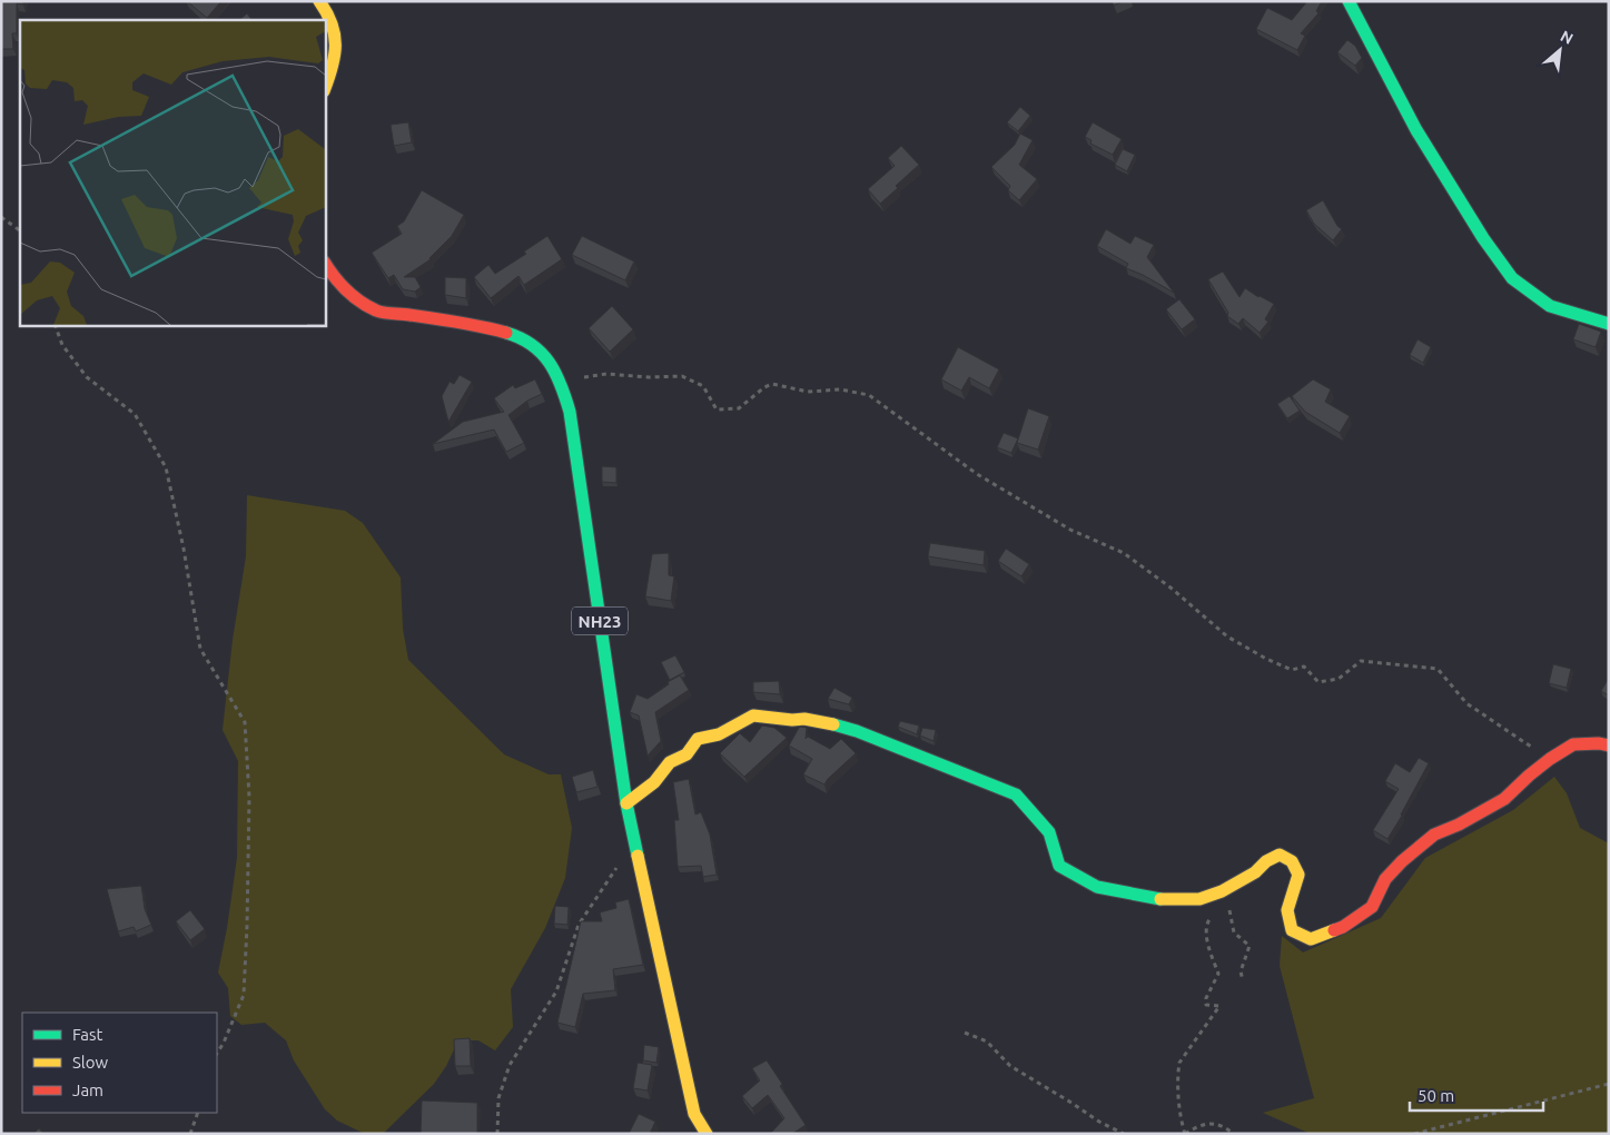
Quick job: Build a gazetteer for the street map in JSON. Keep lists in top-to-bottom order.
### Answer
{
  "streets": {
    "street": ["NH23"]
  },
  "legend": ["Fast", "Slow", "Jam"],
  "scale_bar": "50 m",
  "north": "top right"
}
